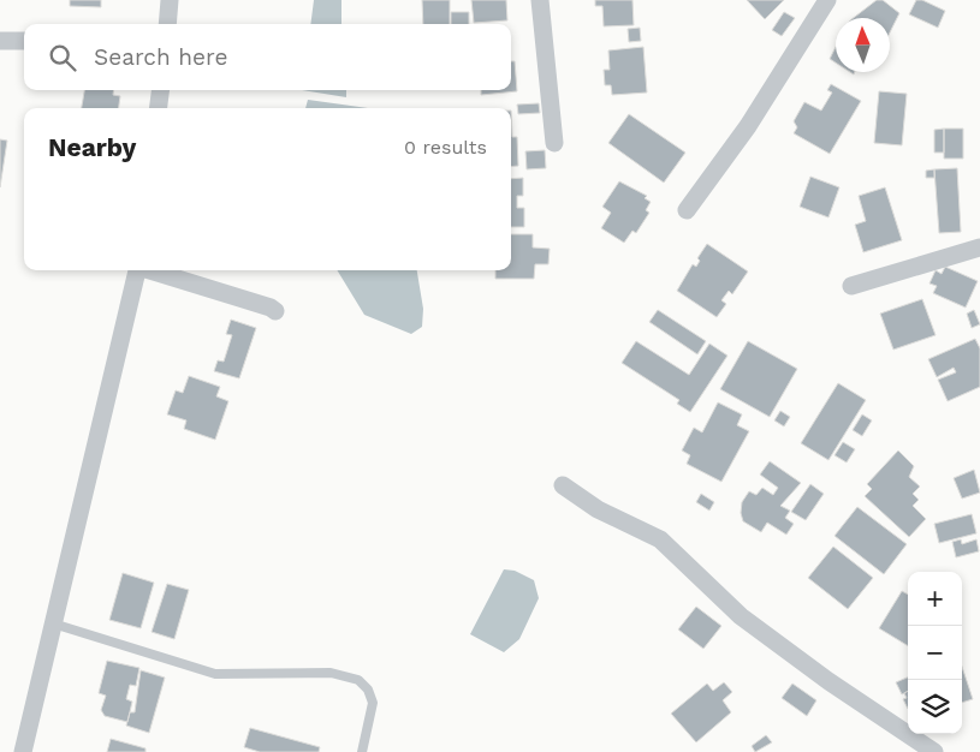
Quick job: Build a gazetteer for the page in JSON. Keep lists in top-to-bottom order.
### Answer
{
  "north": "top",
  "page": {
    "search": "Search here",
    "heading": ["Nearby", "0 results"],
    "map_buttons": ["+", "−"]
  }
}
